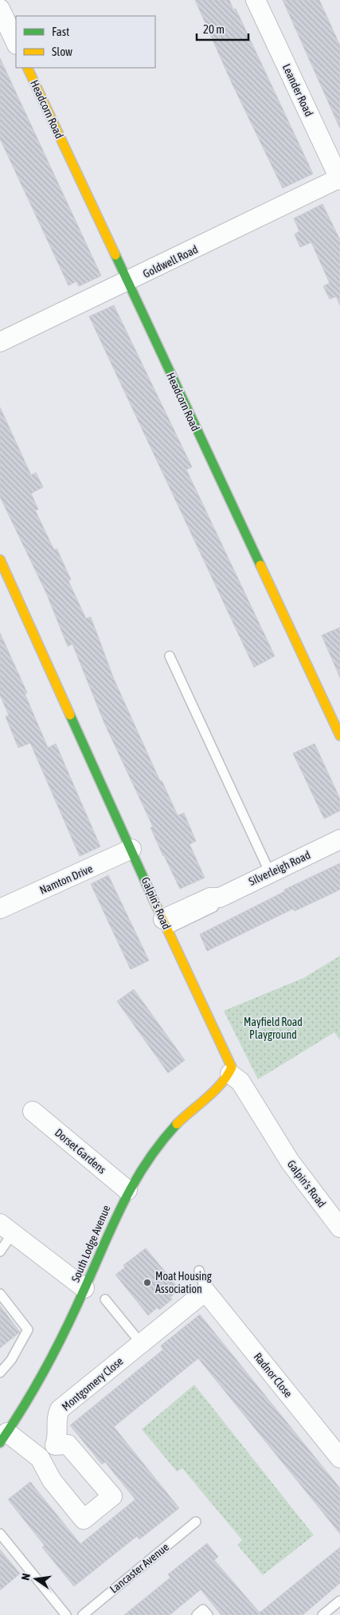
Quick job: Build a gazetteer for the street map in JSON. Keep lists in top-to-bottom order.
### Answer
{
  "streets": {
    "street": [
      "Leander Road",
      "Headcorn Road",
      "Goldwell Road",
      "Silverleigh Road",
      "Namton Drive",
      "Galpin's Road",
      "Dorset Gardens",
      "South Lodge Avenue",
      "Radnor Close",
      "Montgomery Close"
    ],
    "lane": ["Lancaster Avenue"]
  },
  "crossings": [
    ["Leander Road", "Goldwell Road"],
    ["Headcorn Road", "Goldwell Road"],
    ["Silverleigh Road", "Galpin's Road"],
    ["Namton Drive", "Galpin's Road"],
    ["Galpin's Road", "South Lodge Avenue"],
    ["Dorset Gardens", "South Lodge Avenue"],
    ["Radnor Close", "Montgomery Close"]
  ],
  "parks": ["Mayfield Road Playground"],
  "places": ["Moat Housing Association"],
  "legend": ["Fast", "Slow"],
  "scale_bar": "20 m",
  "north": "left"
}
